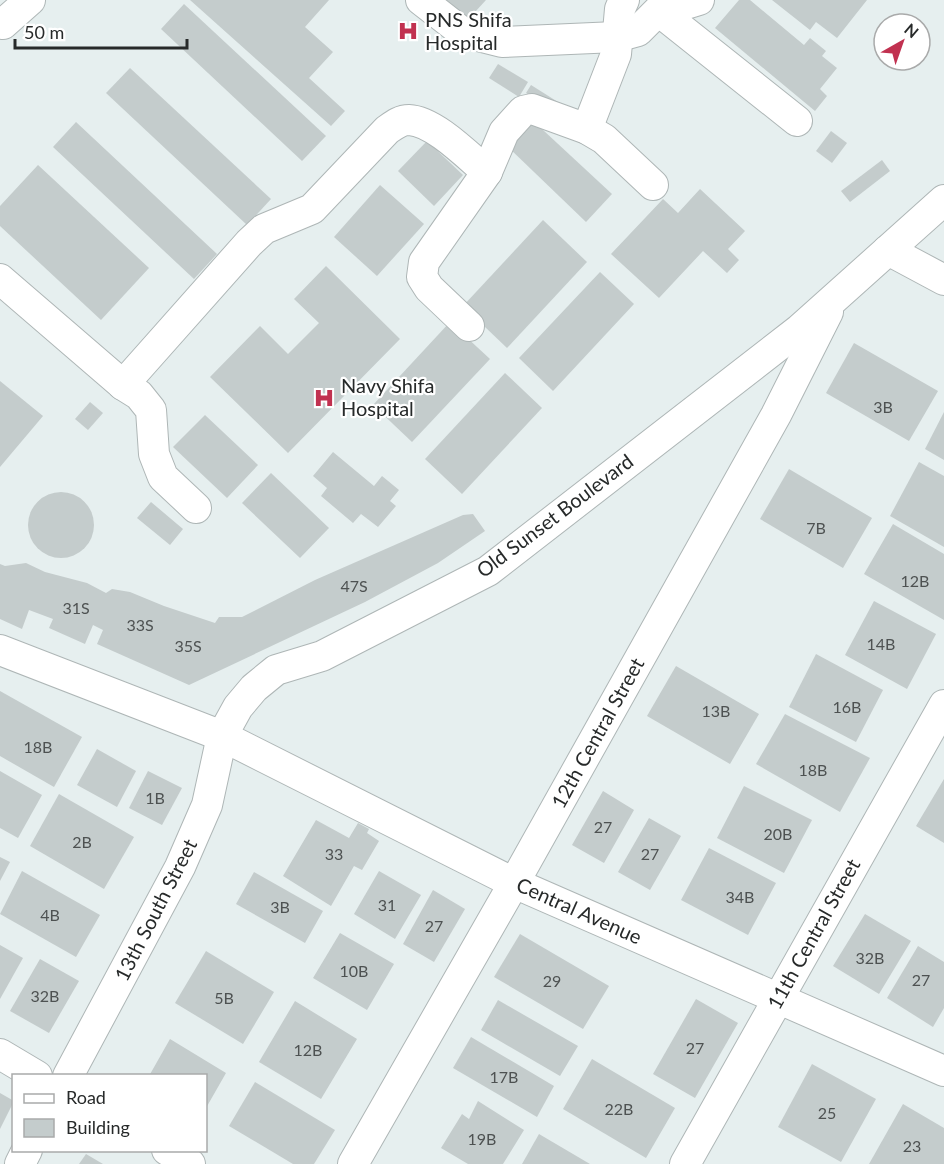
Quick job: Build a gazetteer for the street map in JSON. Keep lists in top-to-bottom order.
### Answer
{
  "streets": {
    "street": [
      "Old Sunset Boulevard",
      "12th Central Street",
      "13th South Street",
      "Central Avenue",
      "11th Central Street"
    ]
  },
  "crossings": [
    ["Old Sunset Boulevard", "12th Central Street"],
    ["Old Sunset Boulevard", "13th South Street"],
    ["Old Sunset Boulevard", "Central Avenue"],
    ["12th Central Street", "Central Avenue"],
    ["13th South Street", "Central Avenue"],
    ["Central Avenue", "11th Central Street"]
  ],
  "places": {
    "hospital": ["PNS Shifa Hospital", "Navy Shifa Hospital"]
  },
  "house_numbers": [
    "3B",
    "7B",
    "12B",
    "47S",
    "31S",
    "33S",
    "14B",
    "35S",
    "16B",
    "13B",
    "18B",
    "18B",
    "1B",
    "27",
    "20B",
    "2B",
    "33",
    "27",
    "34B",
    "31",
    "3B",
    "4B",
    "27",
    "32B",
    "10B",
    "27",
    "29",
    "32B",
    "5B",
    "27",
    "12B",
    "17B",
    "22B",
    "25",
    "19B",
    "23"
  ],
  "legend": ["Road", "Building"],
  "scale_bar": "50 m",
  "north": "top right"
}
